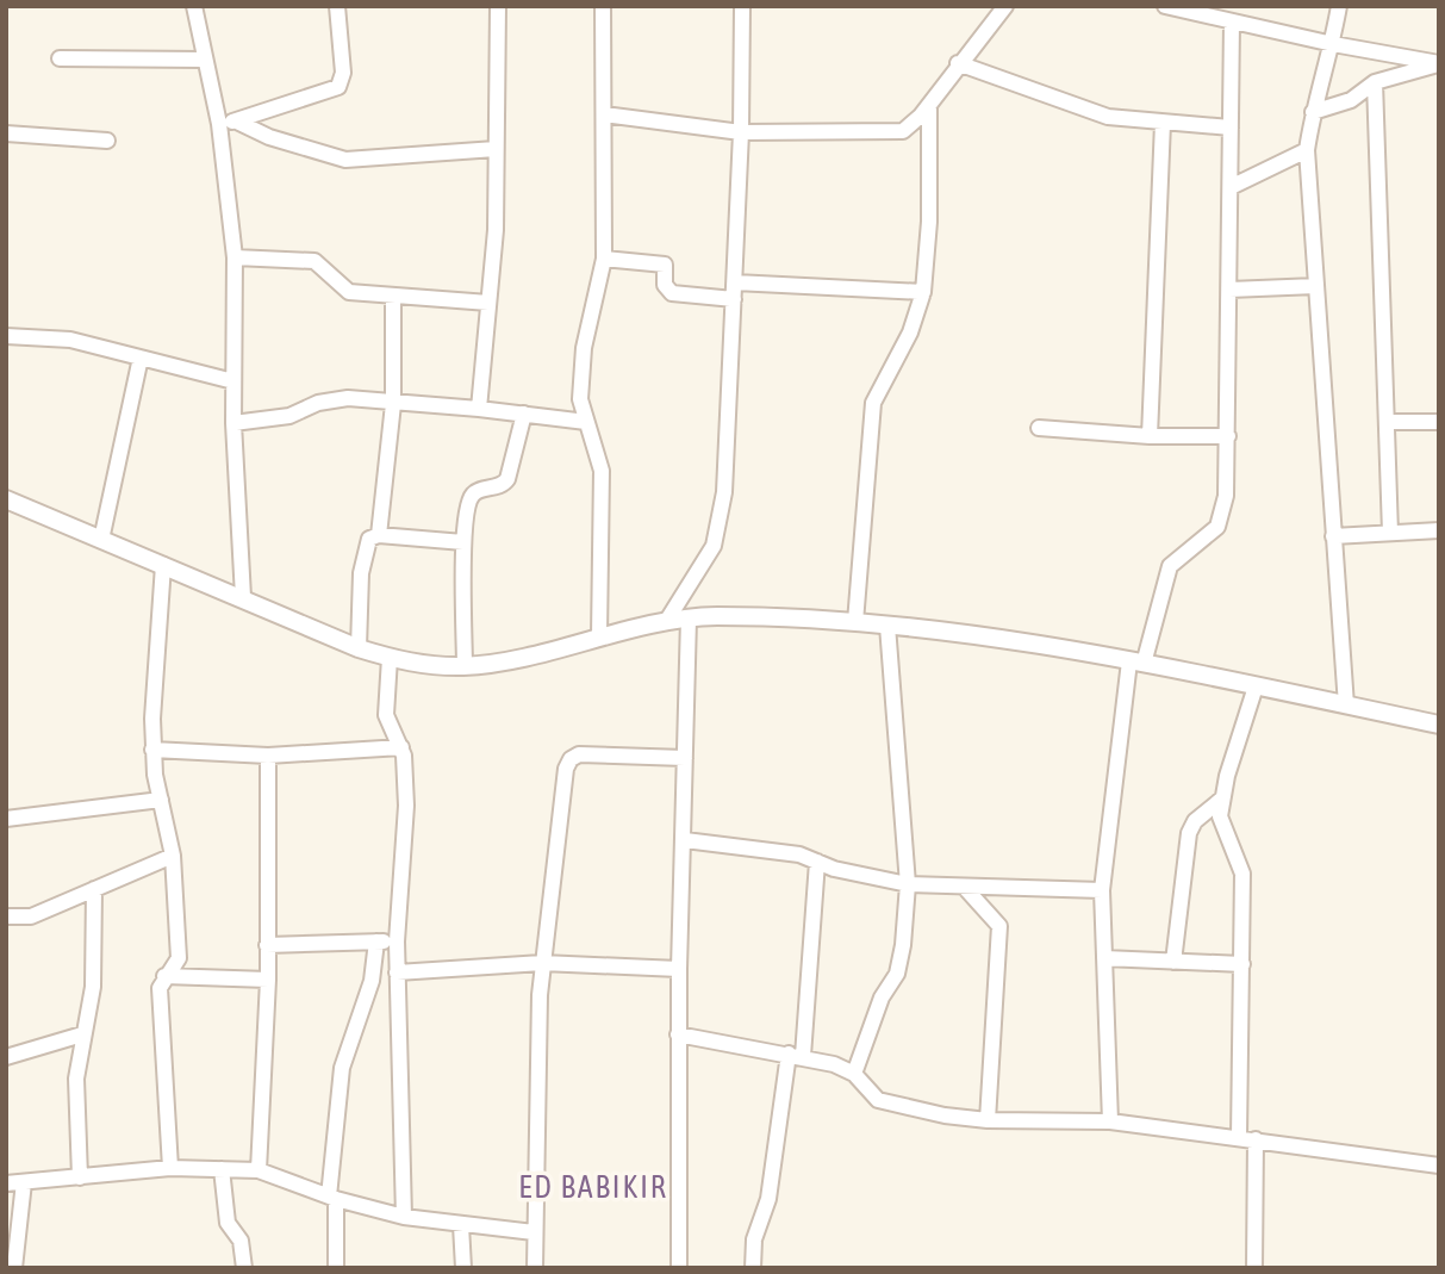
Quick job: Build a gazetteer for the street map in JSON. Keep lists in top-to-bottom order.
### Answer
{
  "districts": ["ED BABIKIR"]
}
